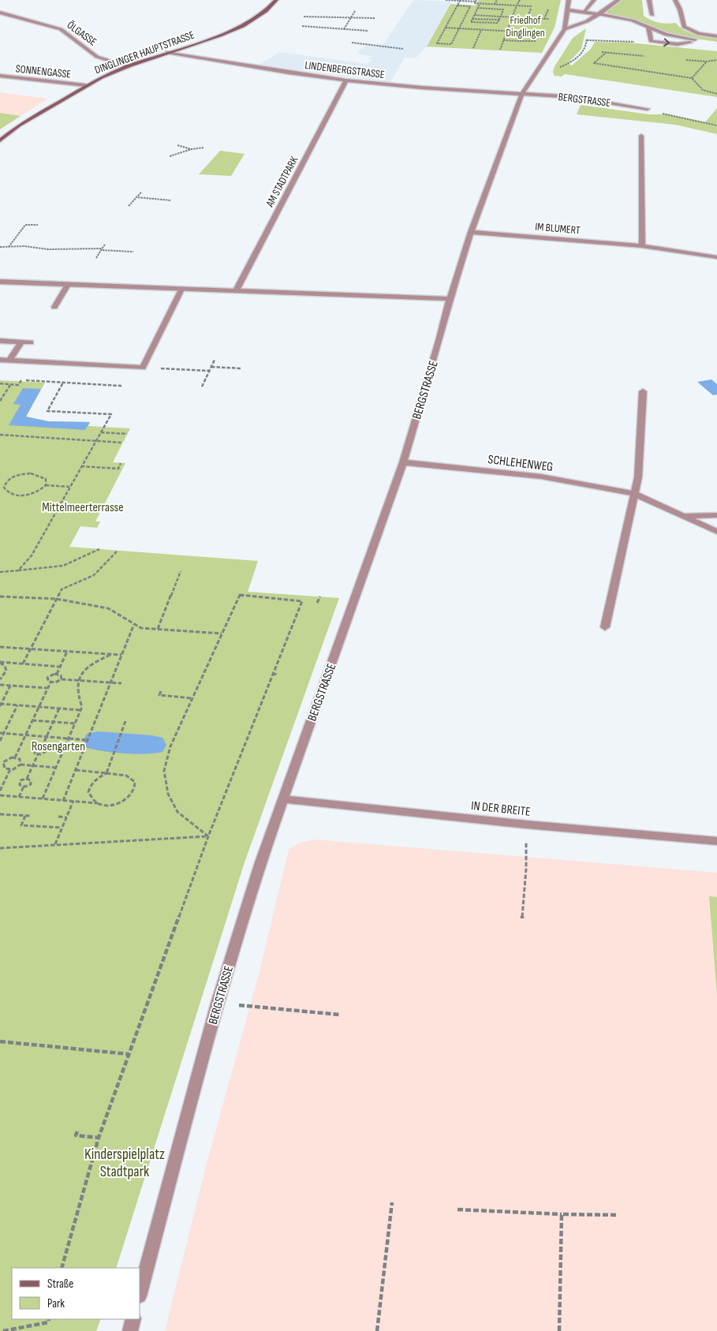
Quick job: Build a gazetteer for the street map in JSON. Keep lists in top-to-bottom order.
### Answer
{
  "streets": {
    "street": [
      "ÖLGASSE",
      "DINGLINGER HAUPTSTRASSE",
      "LINDENBERGSTRASSE",
      "SONNENGASSE",
      "BERGSTRASSE",
      "AM STADTPARK",
      "IM BLUMERT",
      "SCHLEHENWEG",
      "IN DER BREITE"
    ]
  },
  "crossings": [
    ["ÖLGASSE", "DINGLINGER HAUPTSTRASSE"],
    ["DINGLINGER HAUPTSTRASSE", "LINDENBERGSTRASSE"],
    ["DINGLINGER HAUPTSTRASSE", "SONNENGASSE"],
    ["LINDENBERGSTRASSE", "BERGSTRASSE"],
    ["LINDENBERGSTRASSE", "AM STADTPARK"],
    ["BERGSTRASSE", "IM BLUMERT"],
    ["BERGSTRASSE", "SCHLEHENWEG"],
    ["BERGSTRASSE", "IN DER BREITE"]
  ],
  "parks": [
    "Friedhof Dinglingen",
    "Mittelmeerterrasse",
    "Rosengarten",
    "Kinderspielplatz Stadtpark"
  ],
  "legend": ["Straße", "Park"]
}
